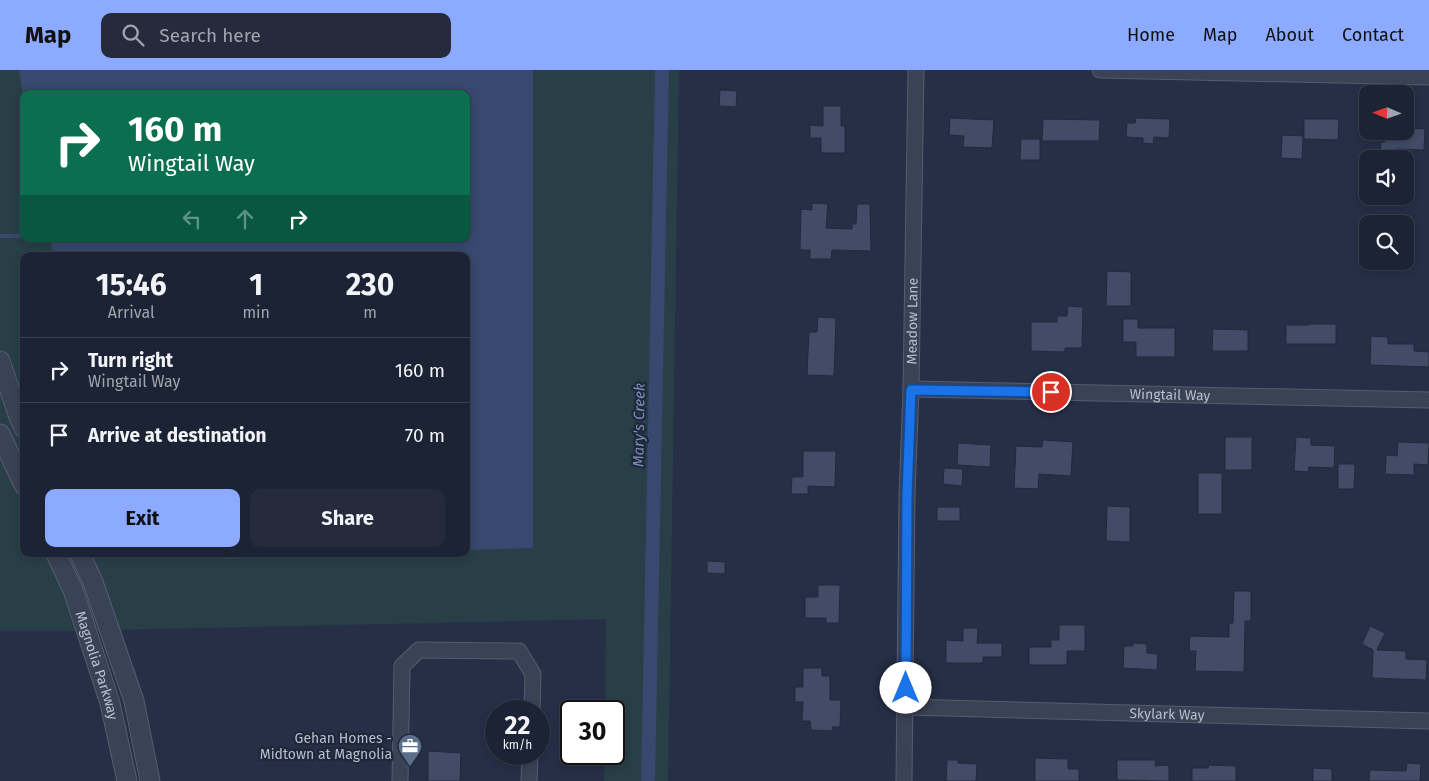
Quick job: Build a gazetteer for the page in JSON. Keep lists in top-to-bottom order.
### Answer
{
  "streets": {
    "street": [
      "Meadow Lane",
      "Wingtail Way",
      "Magnolia Parkway",
      "Skylark Way"
    ]
  },
  "crossings": [
    ["Meadow Lane", "Wingtail Way"],
    ["Meadow Lane", "Skylark Way"]
  ],
  "water": ["Mary's Creek"],
  "places": {
    "office": ["Gehan Homes - Midtown at Magnolia"]
  },
  "north": "left",
  "page": {
    "header": "Map",
    "search": "Search here",
    "nav": [
      "Home",
      "Map",
      "About",
      "Contact"
    ],
    "turn": ["160 m", "Wingtail Way"],
    "eta": [
      "15:46",
      "Arrival",
      "1",
      "min",
      "230",
      "m"
    ],
    "list": [
      {
        "name": "Turn right",
        "note": "Wingtail Way",
        "value": "160 m"
      },
      {
        "name": "Arrive at destination",
        "value": "70 m"
      }
    ],
    "buttons": ["Exit", "Share"],
    "speed": "22 km/h",
    "limit": "30"
  }
}
